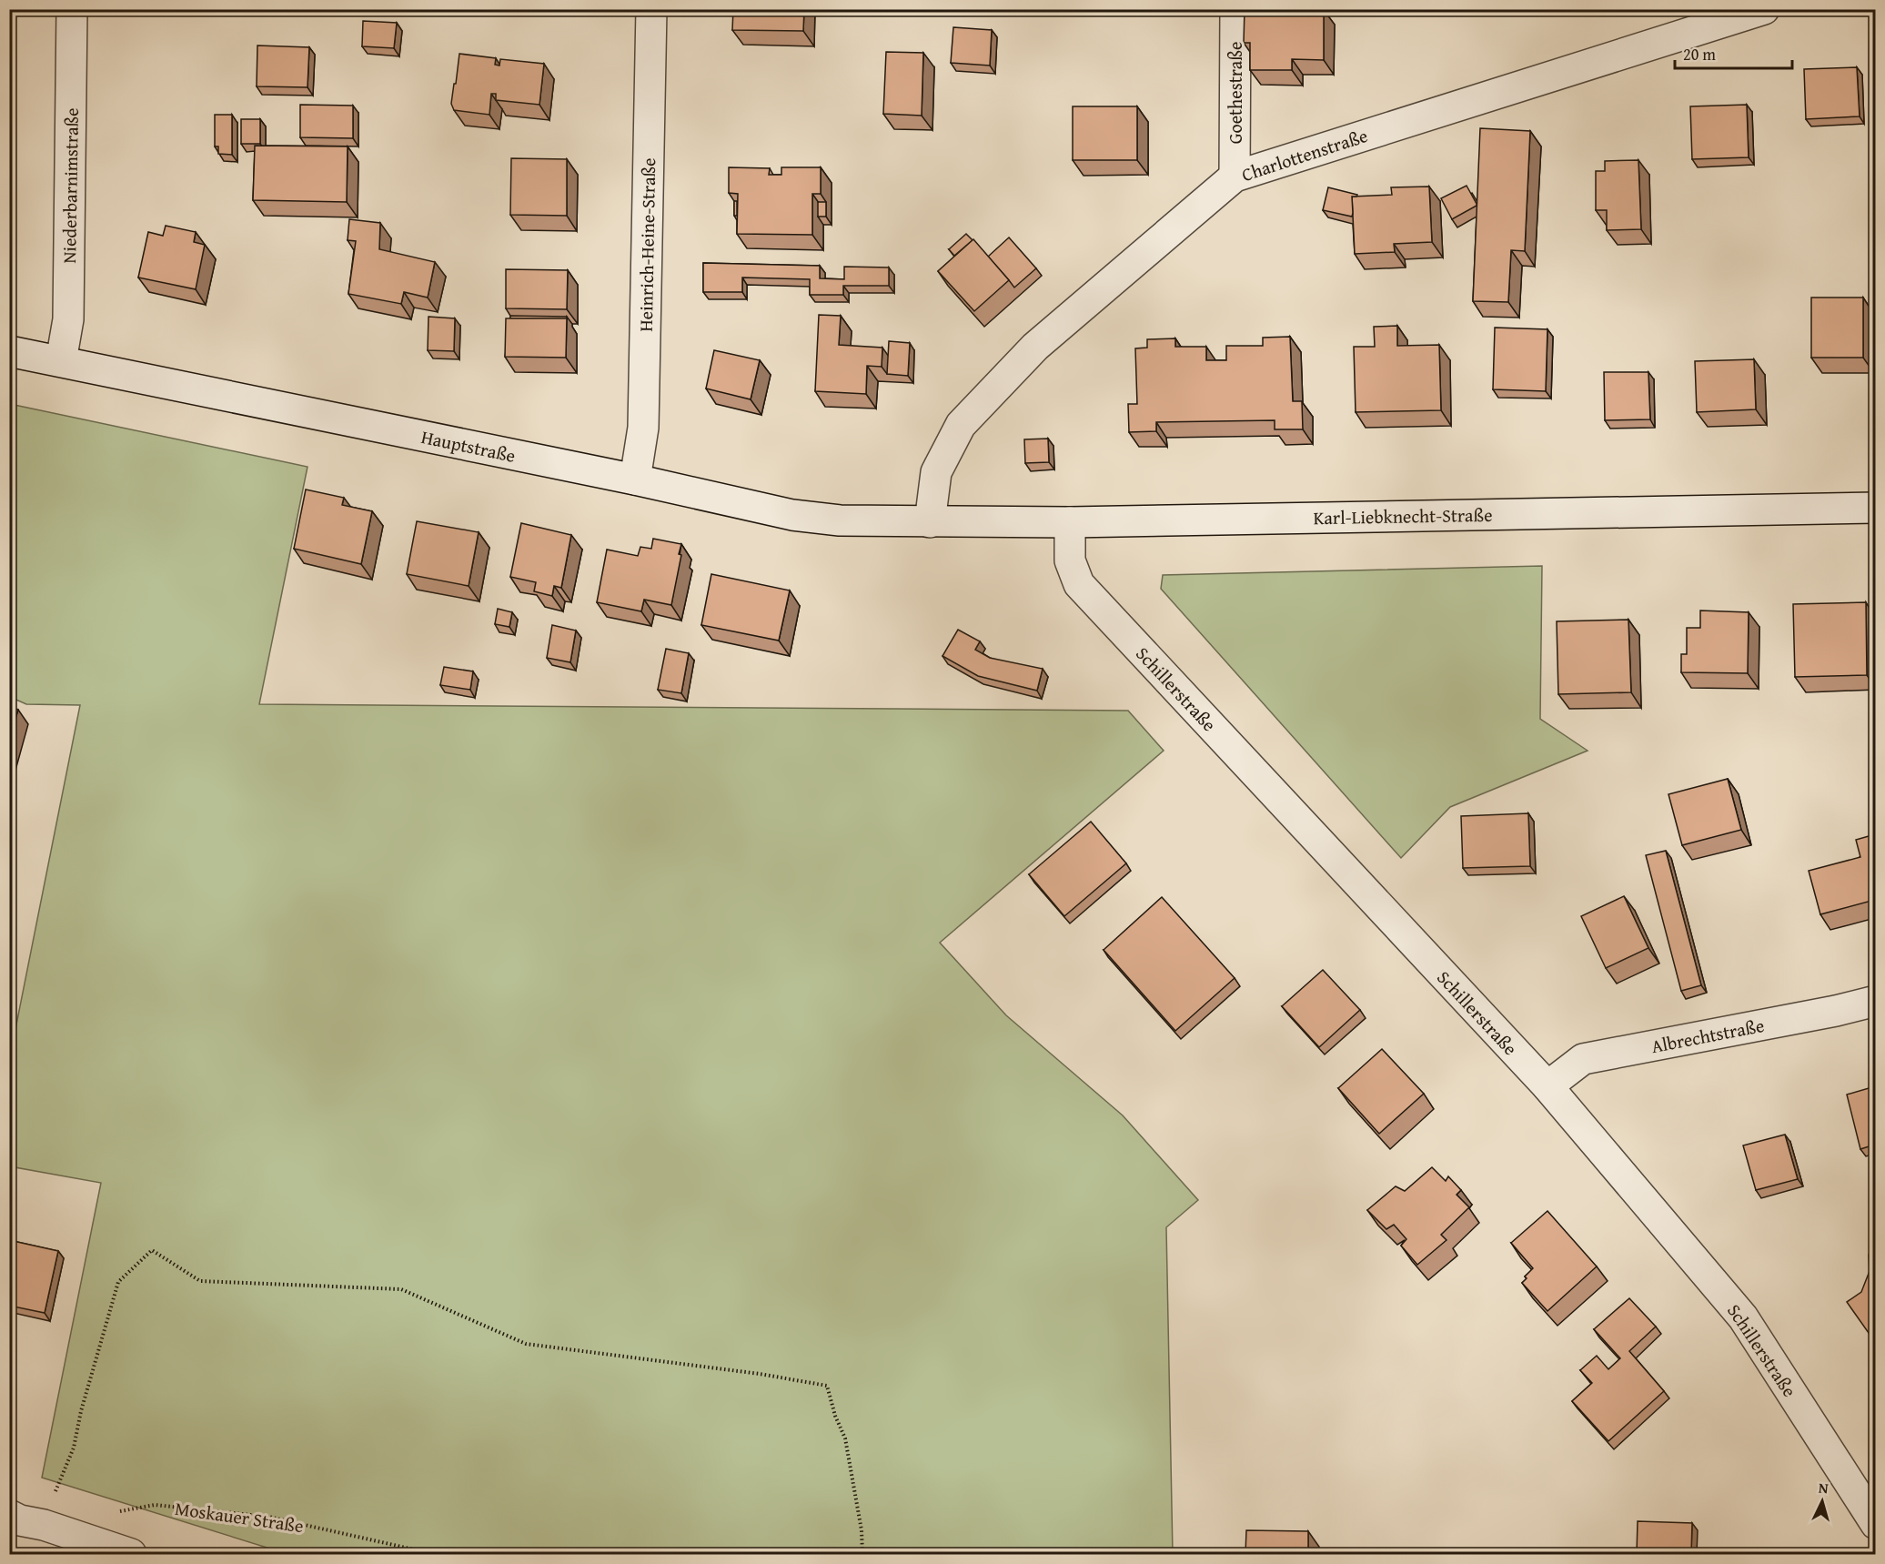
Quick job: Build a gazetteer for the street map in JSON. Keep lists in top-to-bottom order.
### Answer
{
  "streets": {
    "street": [
      "Goethestraße",
      "Charlottenstraße",
      "Niederbarnimstraße",
      "Heinrich-Heine-Straße",
      "Hauptstraße",
      "Karl-Liebknecht-Straße",
      "Schillerstraße",
      "Albrechtstraße"
    ],
    "path": ["Moskauer Straße"]
  },
  "crossings": [
    ["Goethestraße", "Charlottenstraße"],
    ["Charlottenstraße", "Hauptstraße"],
    ["Charlottenstraße", "Karl-Liebknecht-Straße"],
    ["Niederbarnimstraße", "Hauptstraße"],
    ["Heinrich-Heine-Straße", "Hauptstraße"],
    ["Hauptstraße", "Karl-Liebknecht-Straße"],
    ["Karl-Liebknecht-Straße", "Schillerstraße"],
    ["Schillerstraße", "Albrechtstraße"]
  ],
  "scale_bar": "20 m",
  "north": "top"
}
